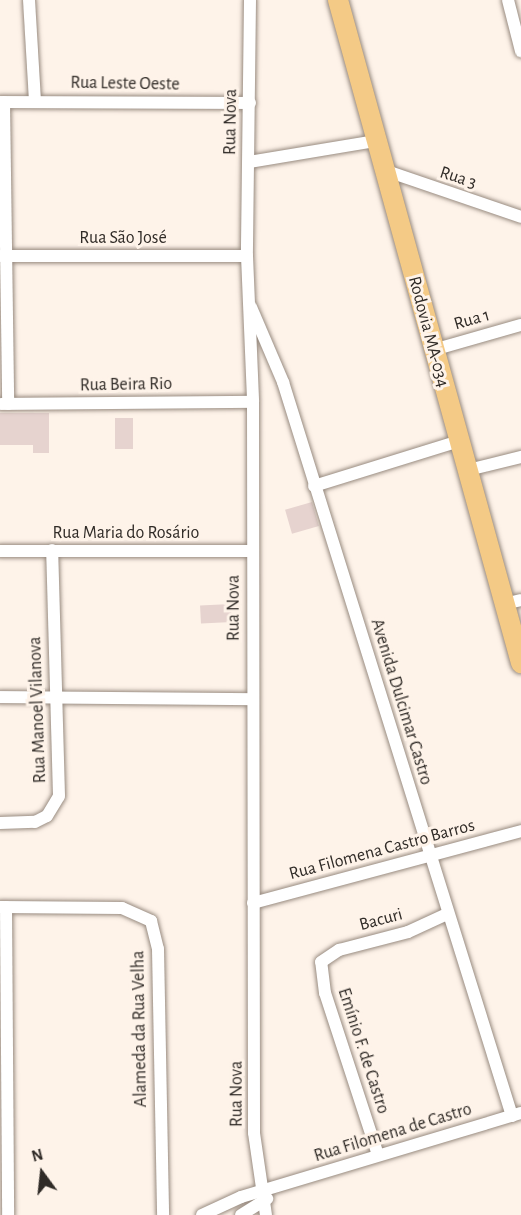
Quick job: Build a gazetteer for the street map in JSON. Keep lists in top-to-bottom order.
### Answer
{
  "streets": {
    "main road": ["Rodovia MA-034"],
    "street": [
      "Rua Leste Oeste",
      "Rua Nova",
      "Rua 3",
      "Rua São José",
      "Rua 1",
      "Rua Beira Rio",
      "Rua Maria do Rosário",
      "Avenida Dulcimar Castro",
      "Rua Manoel Vilanova",
      "Rua Filomena Castro Barros",
      "Bacuri",
      "Alameda da Rua Velha",
      "Emínio F. de Castro",
      "Rua Filomena de Castro"
    ]
  },
  "crossings": [
    ["Rua Leste Oeste", "Rua Nova"],
    ["Rua Nova", "Rua São José"],
    ["Rua Nova", "Rua Beira Rio"],
    ["Rua Nova", "Rua Maria do Rosário"],
    ["Rua Nova", "Avenida Dulcimar Castro"],
    ["Rua Nova", "Rua Filomena Castro Barros"],
    ["Rua Nova", "Rua Filomena de Castro"],
    ["Rua 3", "Rodovia MA-034"],
    ["Rua 1", "Rodovia MA-034"],
    ["Rua Maria do Rosário", "Rua Manoel Vilanova"],
    ["Avenida Dulcimar Castro", "Rua Filomena Castro Barros"],
    ["Avenida Dulcimar Castro", "Bacuri"],
    ["Avenida Dulcimar Castro", "Rua Filomena de Castro"],
    ["Bacuri", "Emínio F. de Castro"],
    ["Emínio F. de Castro", "Rua Filomena de Castro"]
  ],
  "north": "top"
}
